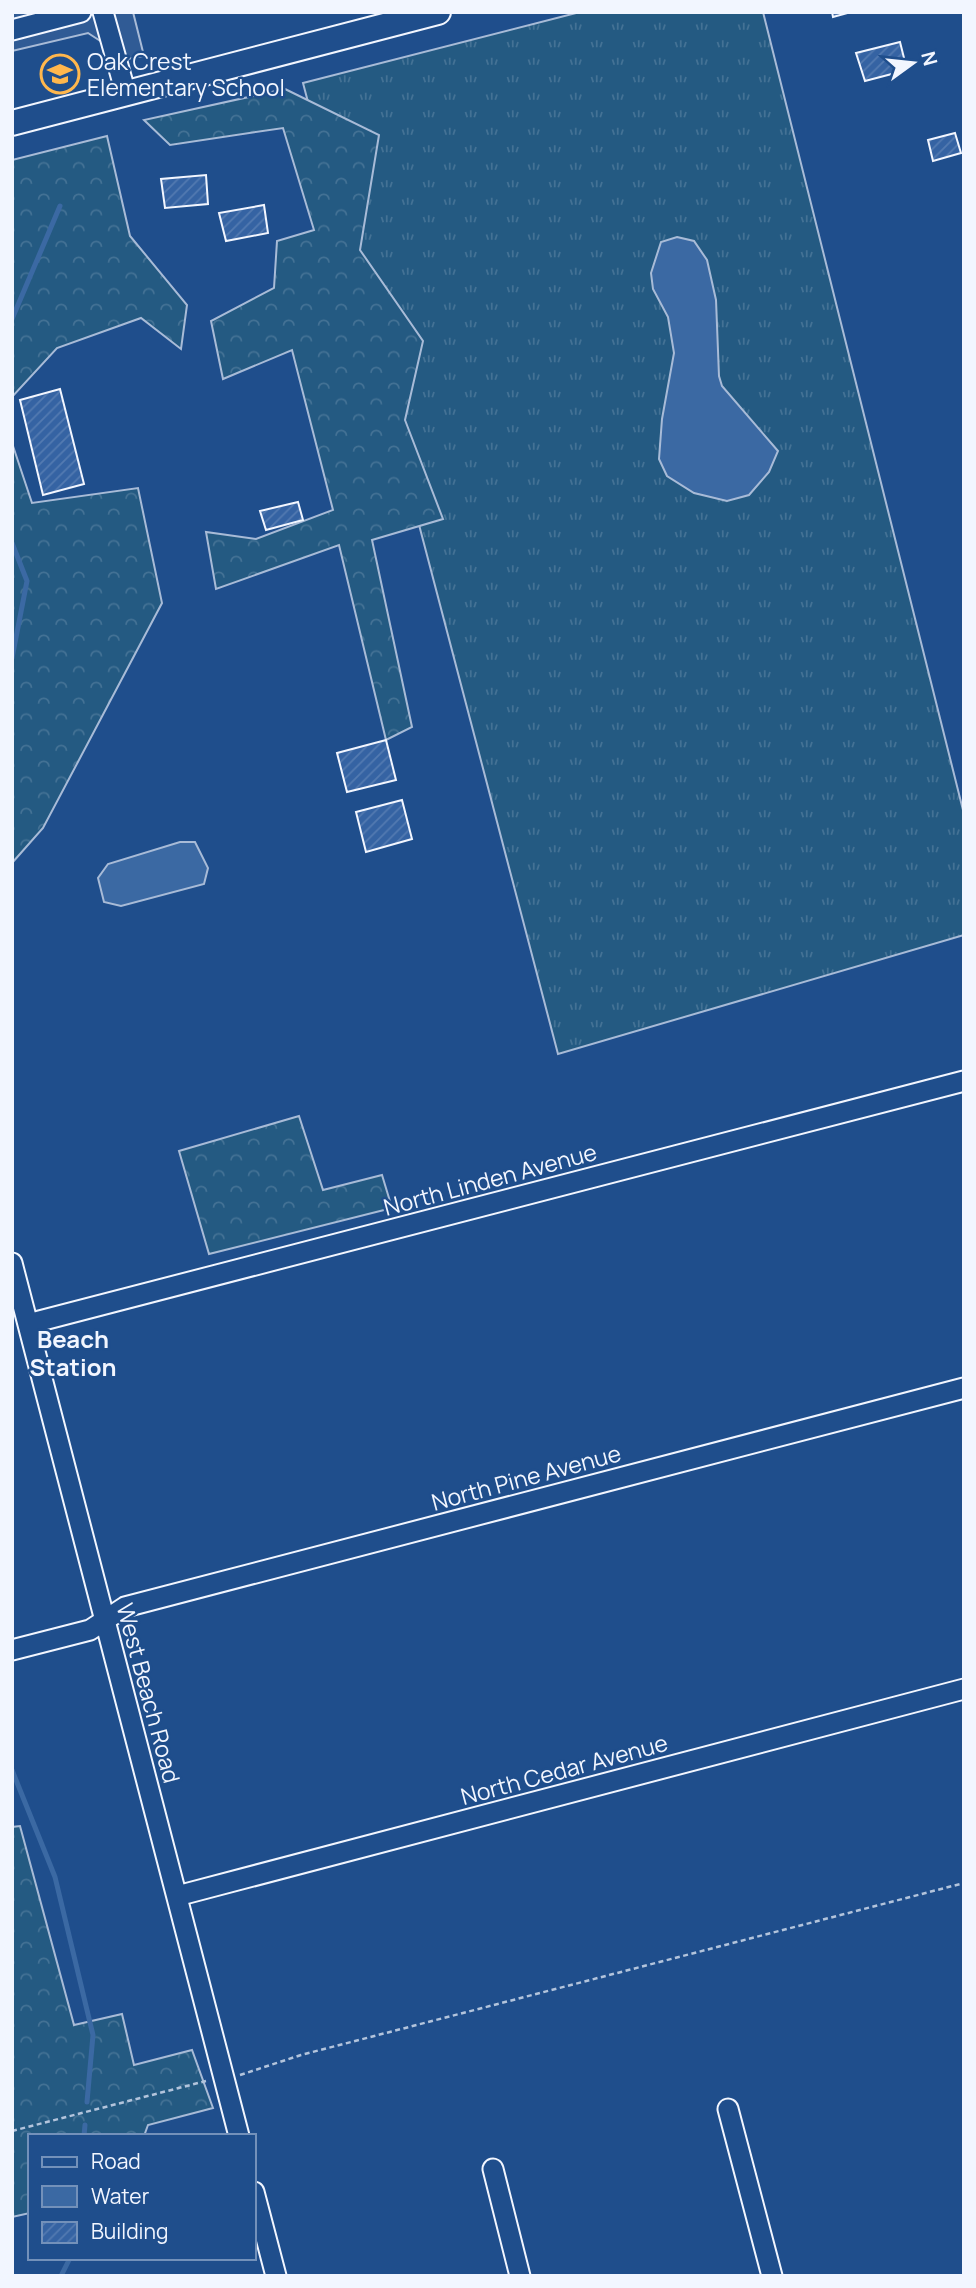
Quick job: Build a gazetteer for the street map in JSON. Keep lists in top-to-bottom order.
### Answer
{
  "streets": {
    "street": [
      "North Linden Avenue",
      "North Pine Avenue",
      "West Beach Road",
      "North Cedar Avenue"
    ]
  },
  "crossings": [
    ["North Linden Avenue", "West Beach Road"],
    ["North Pine Avenue", "West Beach Road"],
    ["West Beach Road", "North Cedar Avenue"]
  ],
  "districts": ["Beach Station"],
  "places": {
    "school or university": ["Oak Crest Elementary School"]
  },
  "legend": ["Road", "Water", "Building"],
  "north": "right"
}
